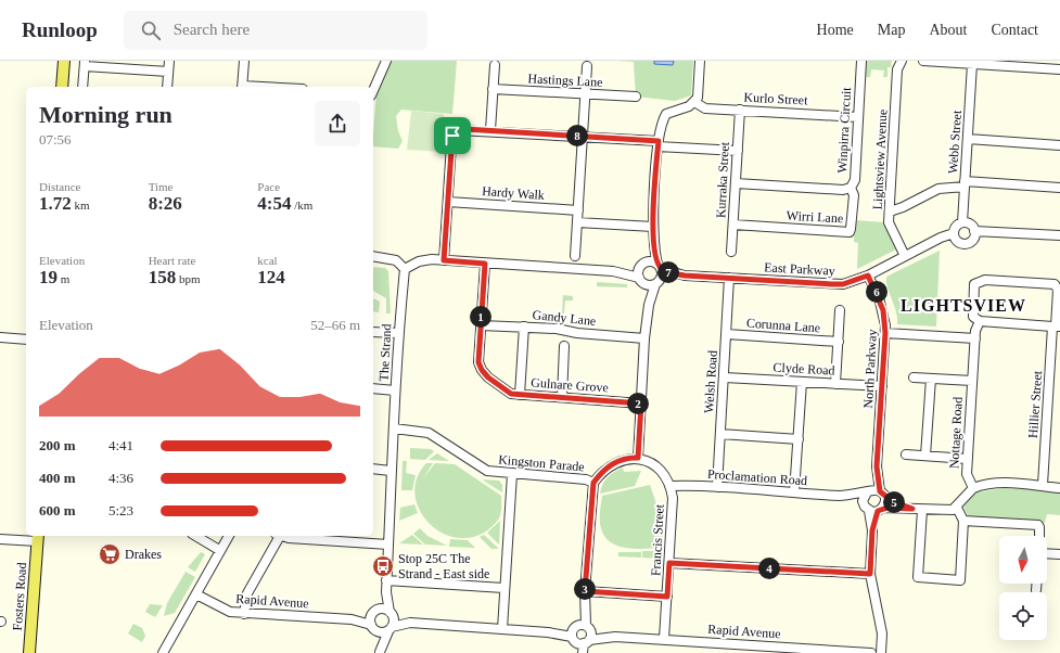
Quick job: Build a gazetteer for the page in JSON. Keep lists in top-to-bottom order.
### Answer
{
  "streets": {
    "main road": ["Fosters Road"],
    "street": [
      "Hastings Lane",
      "Kurlo Street",
      "Winpirra Circuit",
      "Webb Street",
      "Lightsview Avenue",
      "Kurraka Street",
      "Hardy Walk",
      "Wirri Lane",
      "East Parkway",
      "Gandy Lane",
      "Corunna Lane",
      "The Strand",
      "Clyde Road",
      "North Parkway",
      "Welsh Road",
      "Gulnare Grove",
      "Hillier Street",
      "Nottage Road",
      "Kingston Parade",
      "Proclamation Road",
      "Francis Street",
      "Rapid Avenue"
    ]
  },
  "crossings": [
    ["Kurlo Street", "Winpirra Circuit"],
    ["Kurlo Street", "Kurraka Street"],
    ["Winpirra Circuit", "Kurraka Street"],
    ["Winpirra Circuit", "Wirri Lane"],
    ["Webb Street", "East Parkway"],
    ["Lightsview Avenue", "East Parkway"],
    ["Kurraka Street", "Wirri Lane"],
    ["East Parkway", "North Parkway"],
    ["East Parkway", "Welsh Road"],
    ["Gandy Lane", "Gulnare Grove"],
    ["Corunna Lane", "Welsh Road"],
    ["The Strand", "Kingston Parade"],
    ["The Strand", "Rapid Avenue"],
    ["Clyde Road", "North Parkway"],
    ["Clyde Road", "Welsh Road"],
    ["North Parkway", "Proclamation Road"],
    ["Welsh Road", "Proclamation Road"],
    ["Hillier Street", "Nottage Road"],
    ["Proclamation Road", "Francis Street"],
    ["Francis Street", "Rapid Avenue"]
  ],
  "districts": ["LIGHTSVIEW"],
  "places": {
    "supermarket": ["Drakes"],
    "bus stop": ["Stop 25C The Strand - East side"]
  },
  "north": "bottom",
  "page": {
    "header": "Runloop",
    "search": "Search here",
    "nav": [
      "Home",
      "Map",
      "About",
      "Contact"
    ],
    "heading": ["Morning run", "07:56"],
    "pins": [
      "8",
      "7",
      "6",
      "1",
      "2",
      "5",
      "4",
      "3"
    ],
    "stats": [
      ["Distance", "1.72 km"],
      ["Time", "8:26"],
      ["Pace", "4:54 /km"],
      ["Elevation", "19 m"],
      ["Heart rate", "158 bpm"],
      ["kcal", "124"]
    ],
    "chart": ["Elevation", "52–66 m"],
    "list": [
      {
        "name": "200 m",
        "note": "4:41"
      },
      {
        "name": "400 m",
        "note": "4:36"
      },
      {
        "name": "600 m",
        "note": "5:23"
      }
    ]
  }
}
